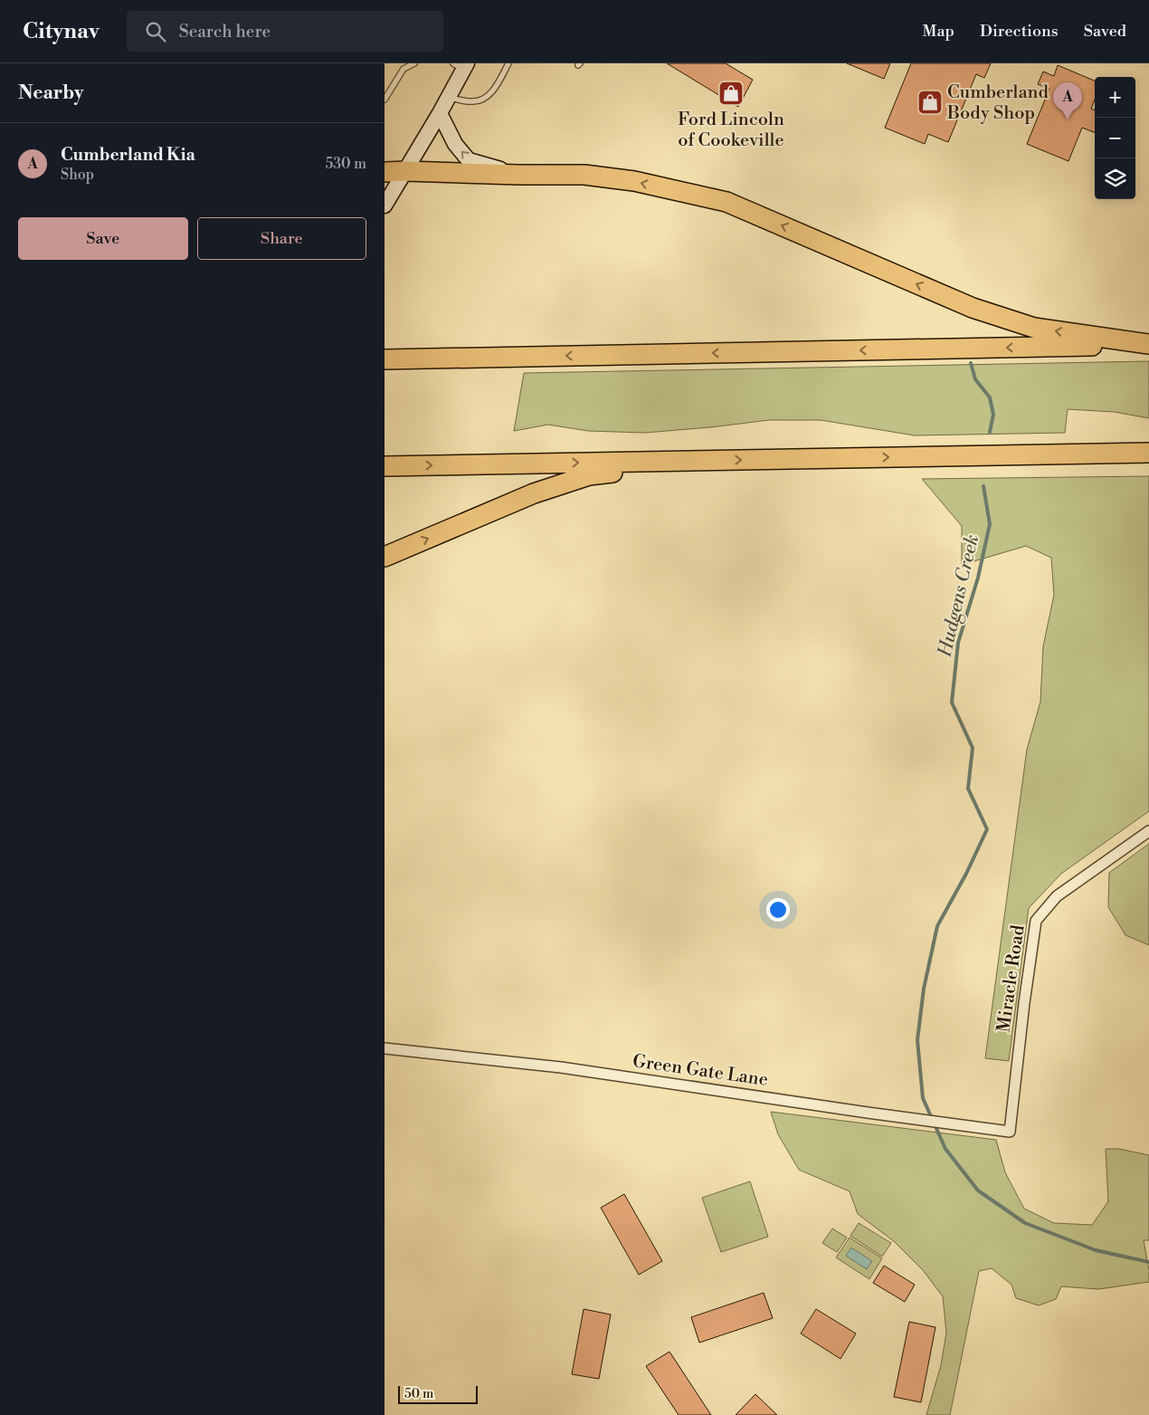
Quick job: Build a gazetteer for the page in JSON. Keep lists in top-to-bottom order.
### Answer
{
  "streets": {
    "street": ["Miracle Road", "Green Gate Lane"]
  },
  "crossings": [
    ["Miracle Road", "Green Gate Lane"]
  ],
  "water": ["Hudgens Creek"],
  "places": {
    "shop": ["Ford Lincoln of Cookeville", "Cumberland Body Shop"]
  },
  "scale_bar": "50 m",
  "page": {
    "header": "Citynav",
    "search": "Search here",
    "nav": ["Map", "Directions", "Saved"],
    "heading": "Nearby",
    "map_buttons": ["+", "−"],
    "pins": "A",
    "list": [
      {
        "mark": "A",
        "name": "Cumberland Kia",
        "note": "Shop",
        "value": "530 m"
      }
    ],
    "buttons": ["Save", "Share"],
    "scale": "50 m"
  }
}
